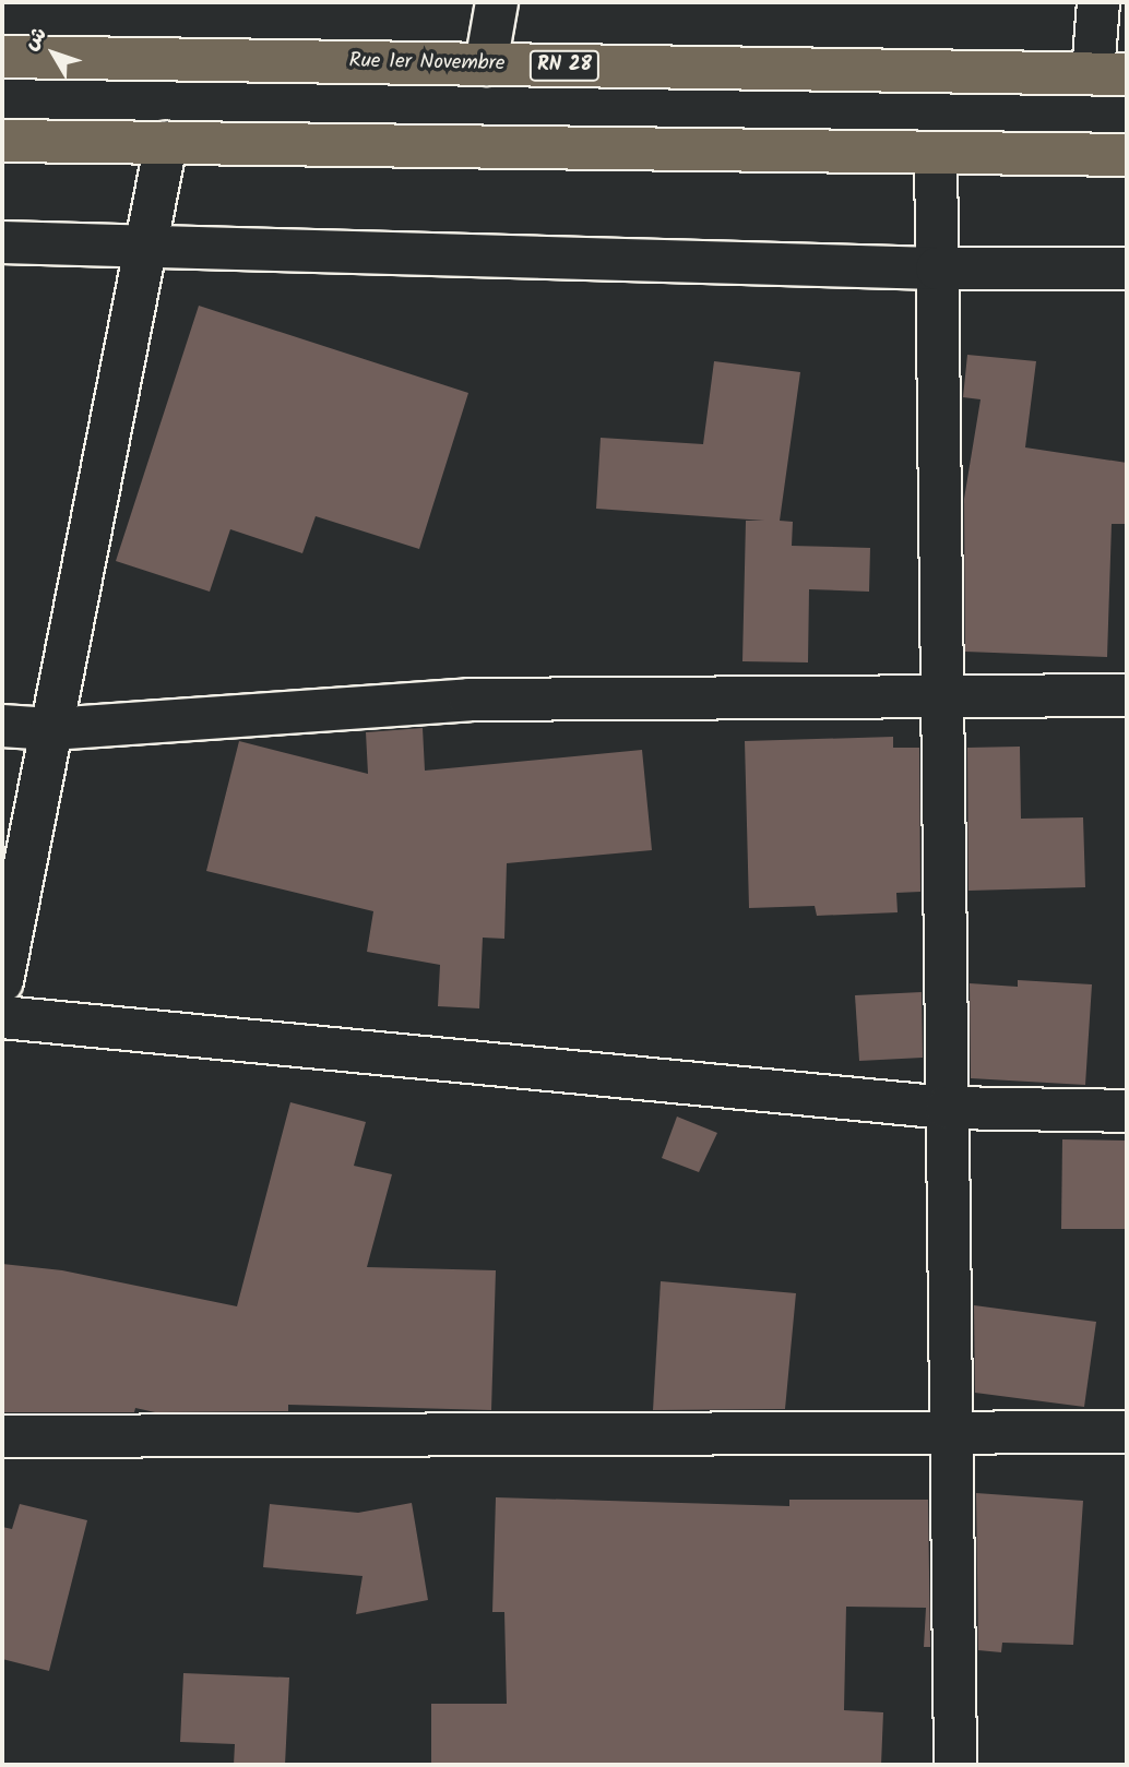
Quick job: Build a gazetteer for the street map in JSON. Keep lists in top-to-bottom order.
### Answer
{
  "streets": {
    "main road": ["Rue 1er Novembre", "RN 28"]
  },
  "north": "top left"
}
